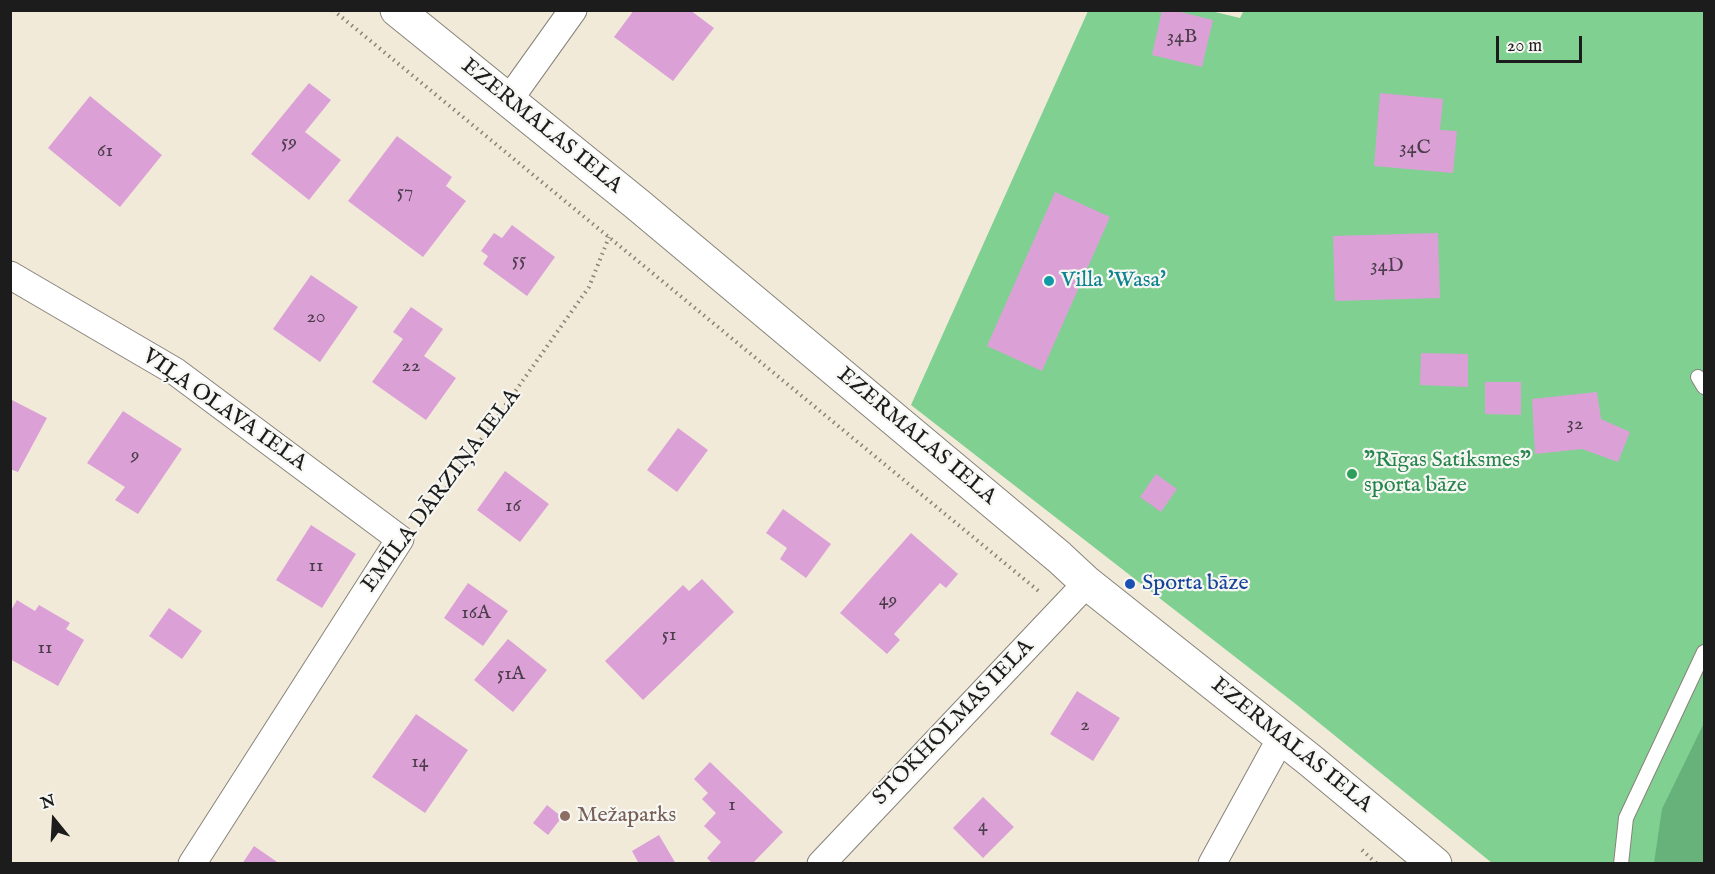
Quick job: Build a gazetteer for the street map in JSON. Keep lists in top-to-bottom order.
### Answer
{
  "streets": {
    "street": [
      "EZERMALAS IELA",
      "VIĻA OLAVA IELA",
      "EMĪLA DĀRZIŅA IELA",
      "STOKHOLMAS IELA"
    ]
  },
  "crossings": [
    ["EZERMALAS IELA", "STOKHOLMAS IELA"],
    ["VIĻA OLAVA IELA", "EMĪLA DĀRZIŅA IELA"]
  ],
  "places": [
    "Villa 'Wasa'",
    "\"Rīgas Satiksmes\" sporta bāze",
    "Sporta bāze",
    "Mežaparks"
  ],
  "house_numbers": [
    "34B",
    "59",
    "34C",
    "61",
    "57",
    "55",
    "34D",
    "20",
    "22",
    "32",
    "9",
    "16",
    "11",
    "49",
    "16A",
    "51",
    "11",
    "51A",
    "2",
    "14",
    "1",
    "4"
  ],
  "scale_bar": "20 m",
  "north": "top"
}
